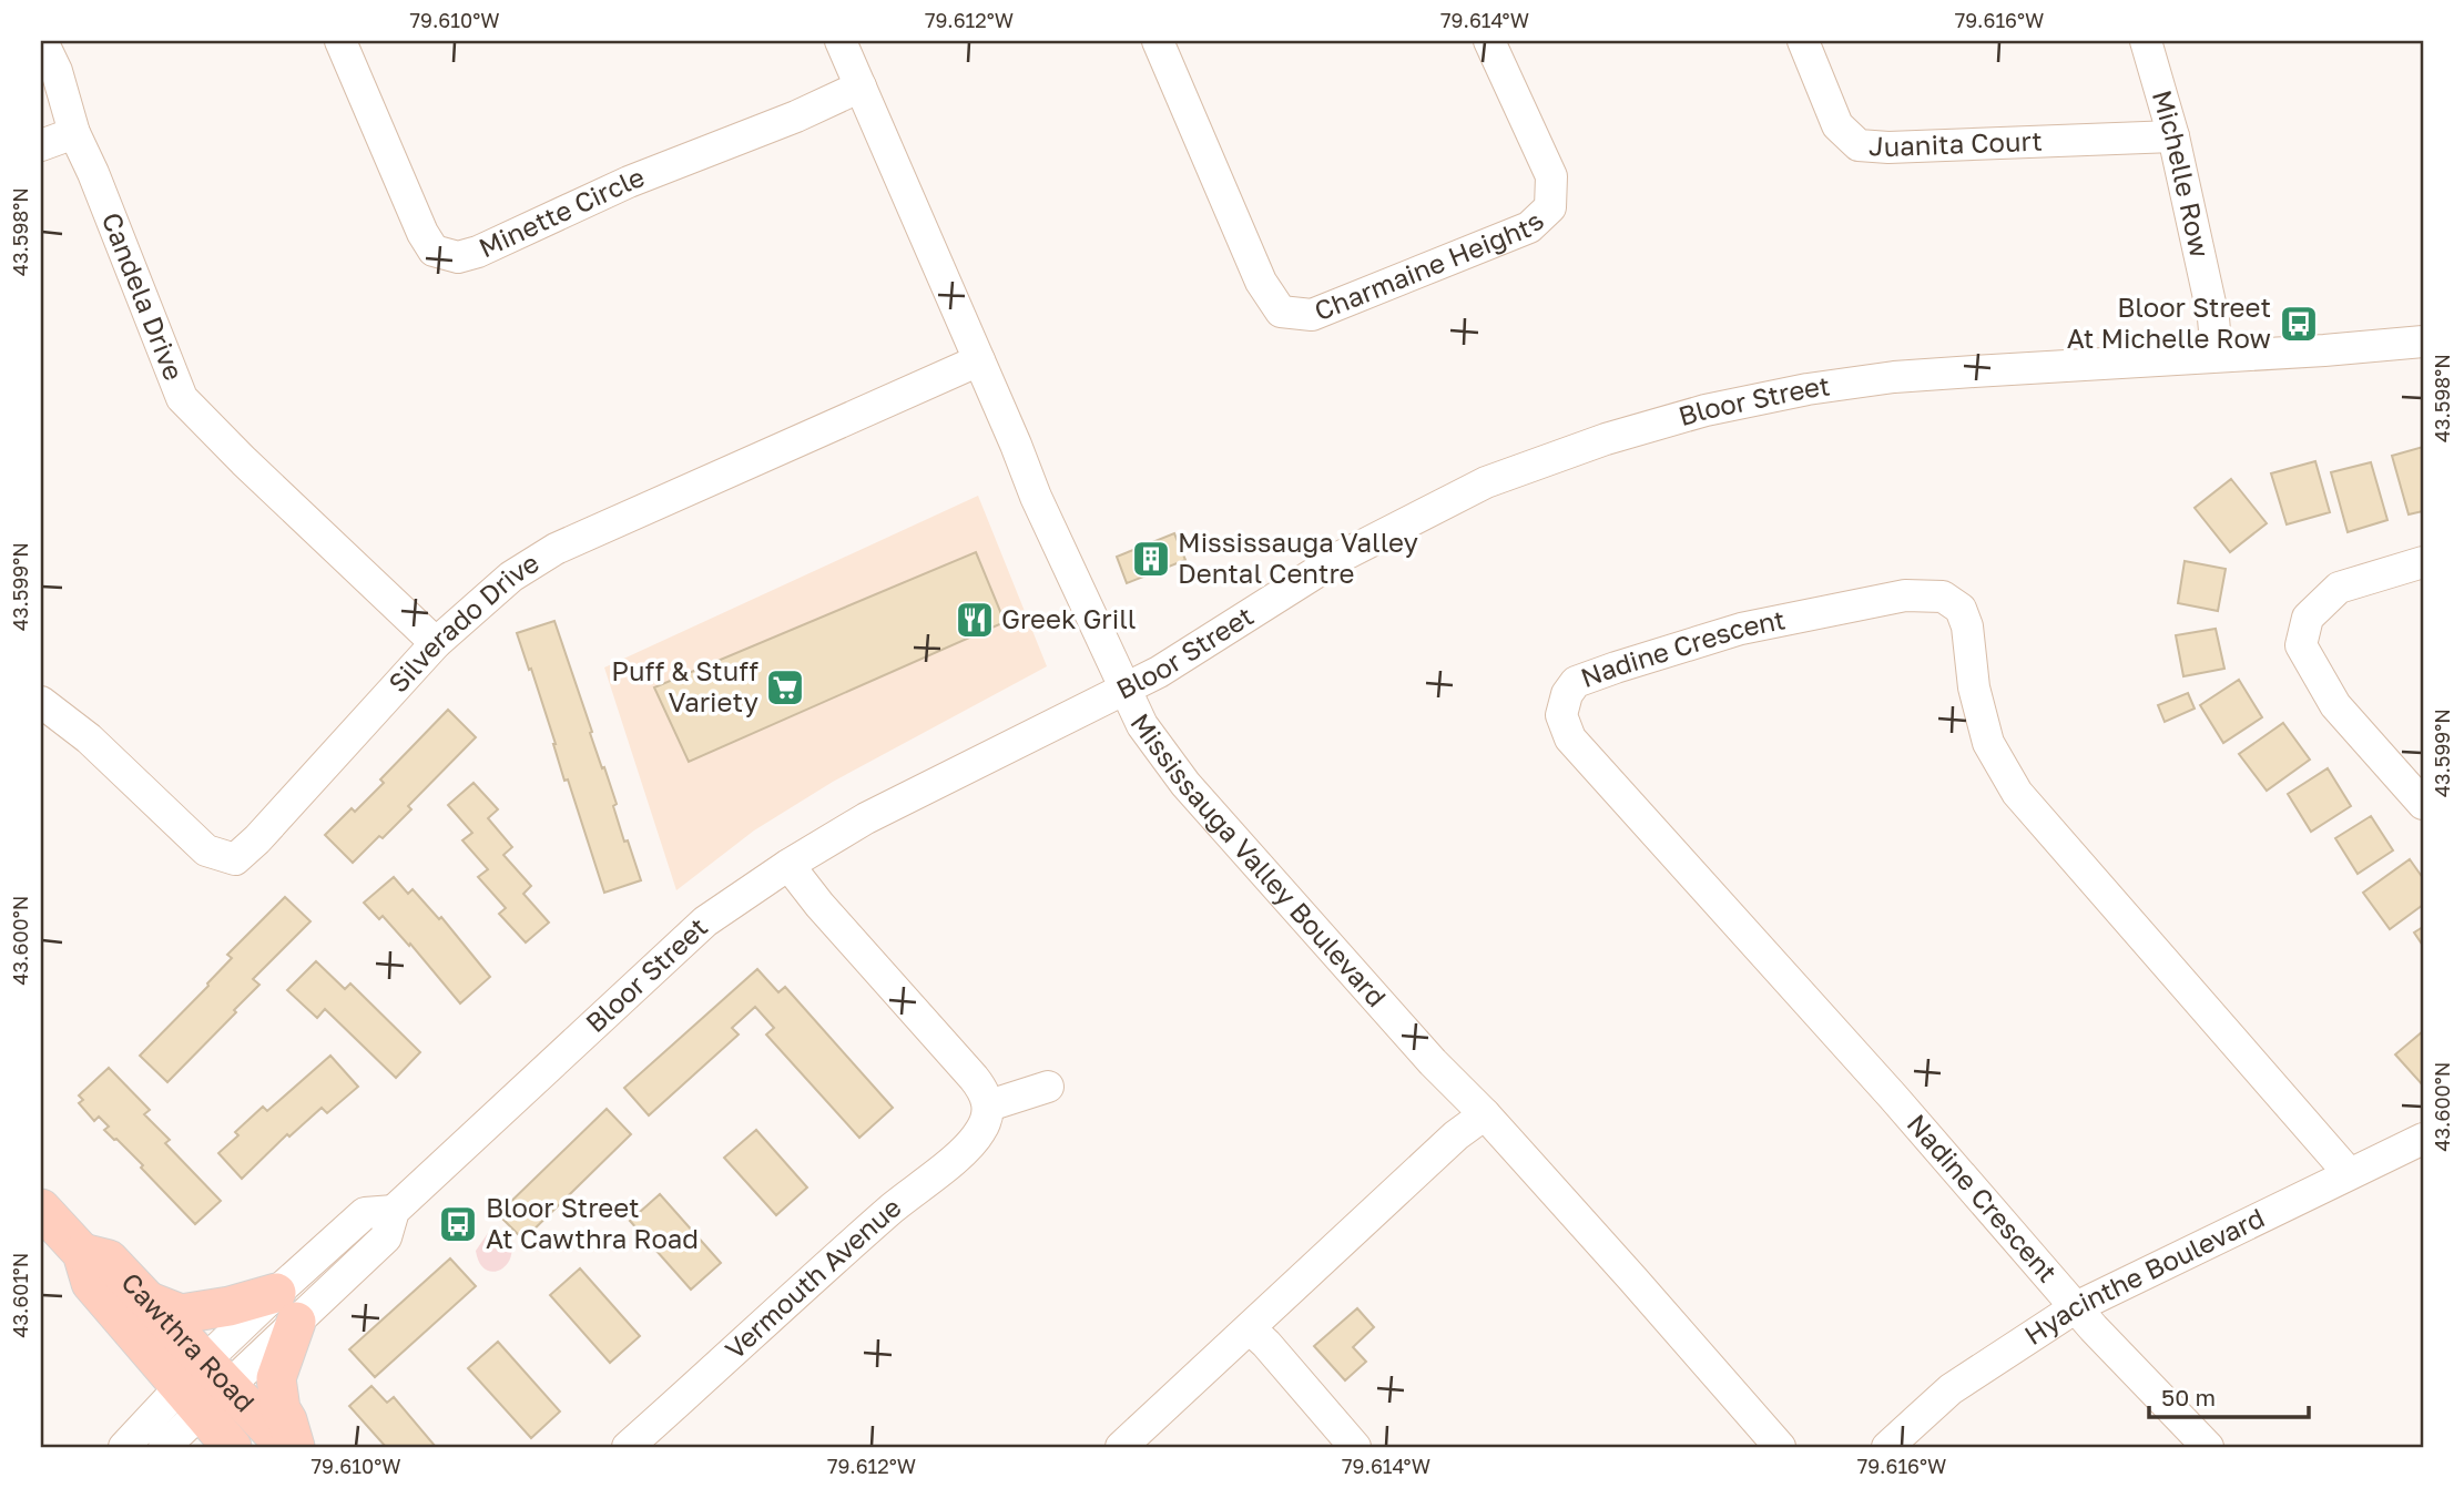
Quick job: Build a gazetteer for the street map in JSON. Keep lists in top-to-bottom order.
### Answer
{
  "streets": {
    "main road": ["Cawthra Road"],
    "street": [
      "Juanita Court",
      "Michelle Row",
      "Minette Circle",
      "Charmaine Heights",
      "Candela Drive",
      "Bloor Street",
      "Silverado Drive",
      "Nadine Crescent",
      "Mississauga Valley Boulevard",
      "Hyacinthe Boulevard",
      "Vermouth Avenue"
    ]
  },
  "crossings": [
    ["Juanita Court", "Michelle Row"],
    ["Michelle Row", "Bloor Street"],
    ["Minette Circle", "Mississauga Valley Boulevard"],
    ["Candela Drive", "Silverado Drive"],
    ["Bloor Street", "Mississauga Valley Boulevard"],
    ["Bloor Street", "Cawthra Road"],
    ["Silverado Drive", "Mississauga Valley Boulevard"],
    ["Nadine Crescent", "Hyacinthe Boulevard"]
  ],
  "places": {
    "bus stop": ["Bloor Street At Michelle Row", "Bloor Street At Cawthra Road"],
    "building": ["Mississauga Valley Dental Centre"],
    "restaurant": ["Greek Grill"],
    "supermarket": ["Puff & Stuff Variety"]
  },
  "scale_bar": "50 m",
  "coordinates": [
    "79.610°W",
    "79.612°W",
    "79.614°W",
    "79.616°W",
    "43.598°N",
    "43.599°N",
    "43.600°N",
    "43.601°N"
  ]
}
